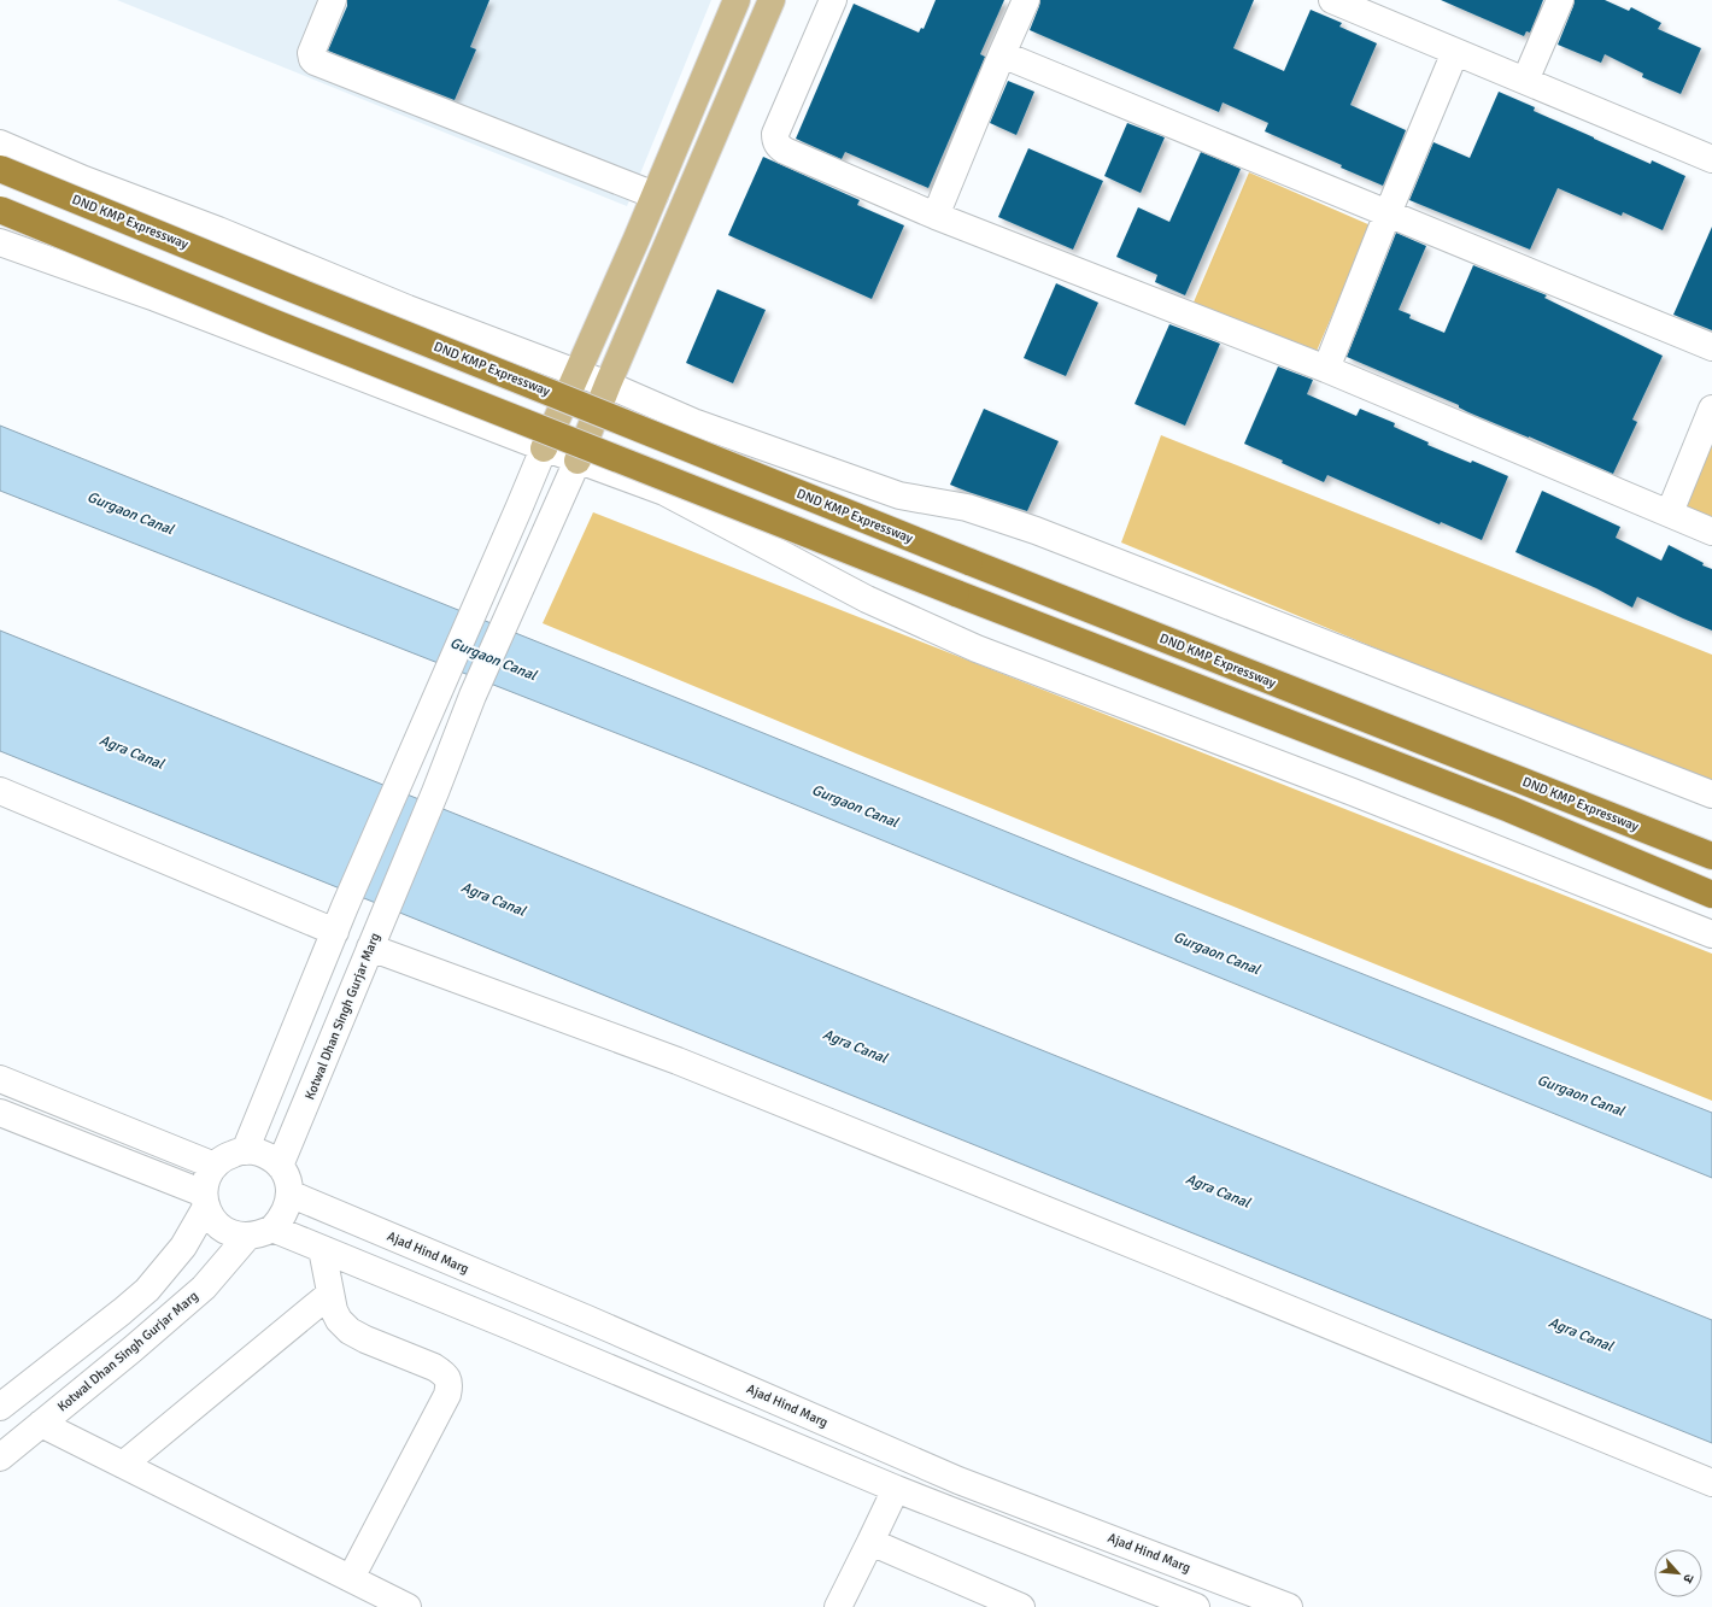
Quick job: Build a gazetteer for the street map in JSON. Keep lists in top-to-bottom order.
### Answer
{
  "streets": {
    "highway": ["DND KMP Expressway"],
    "street": ["Kotwal Dhan Singh Gurjar Marg", "Ajad Hind Marg"]
  },
  "crossings": [
    ["Kotwal Dhan Singh Gurjar Marg", "Ajad Hind Marg"]
  ],
  "water": ["Gurgaon Canal", "Agra Canal"],
  "north": "bottom right"
}
